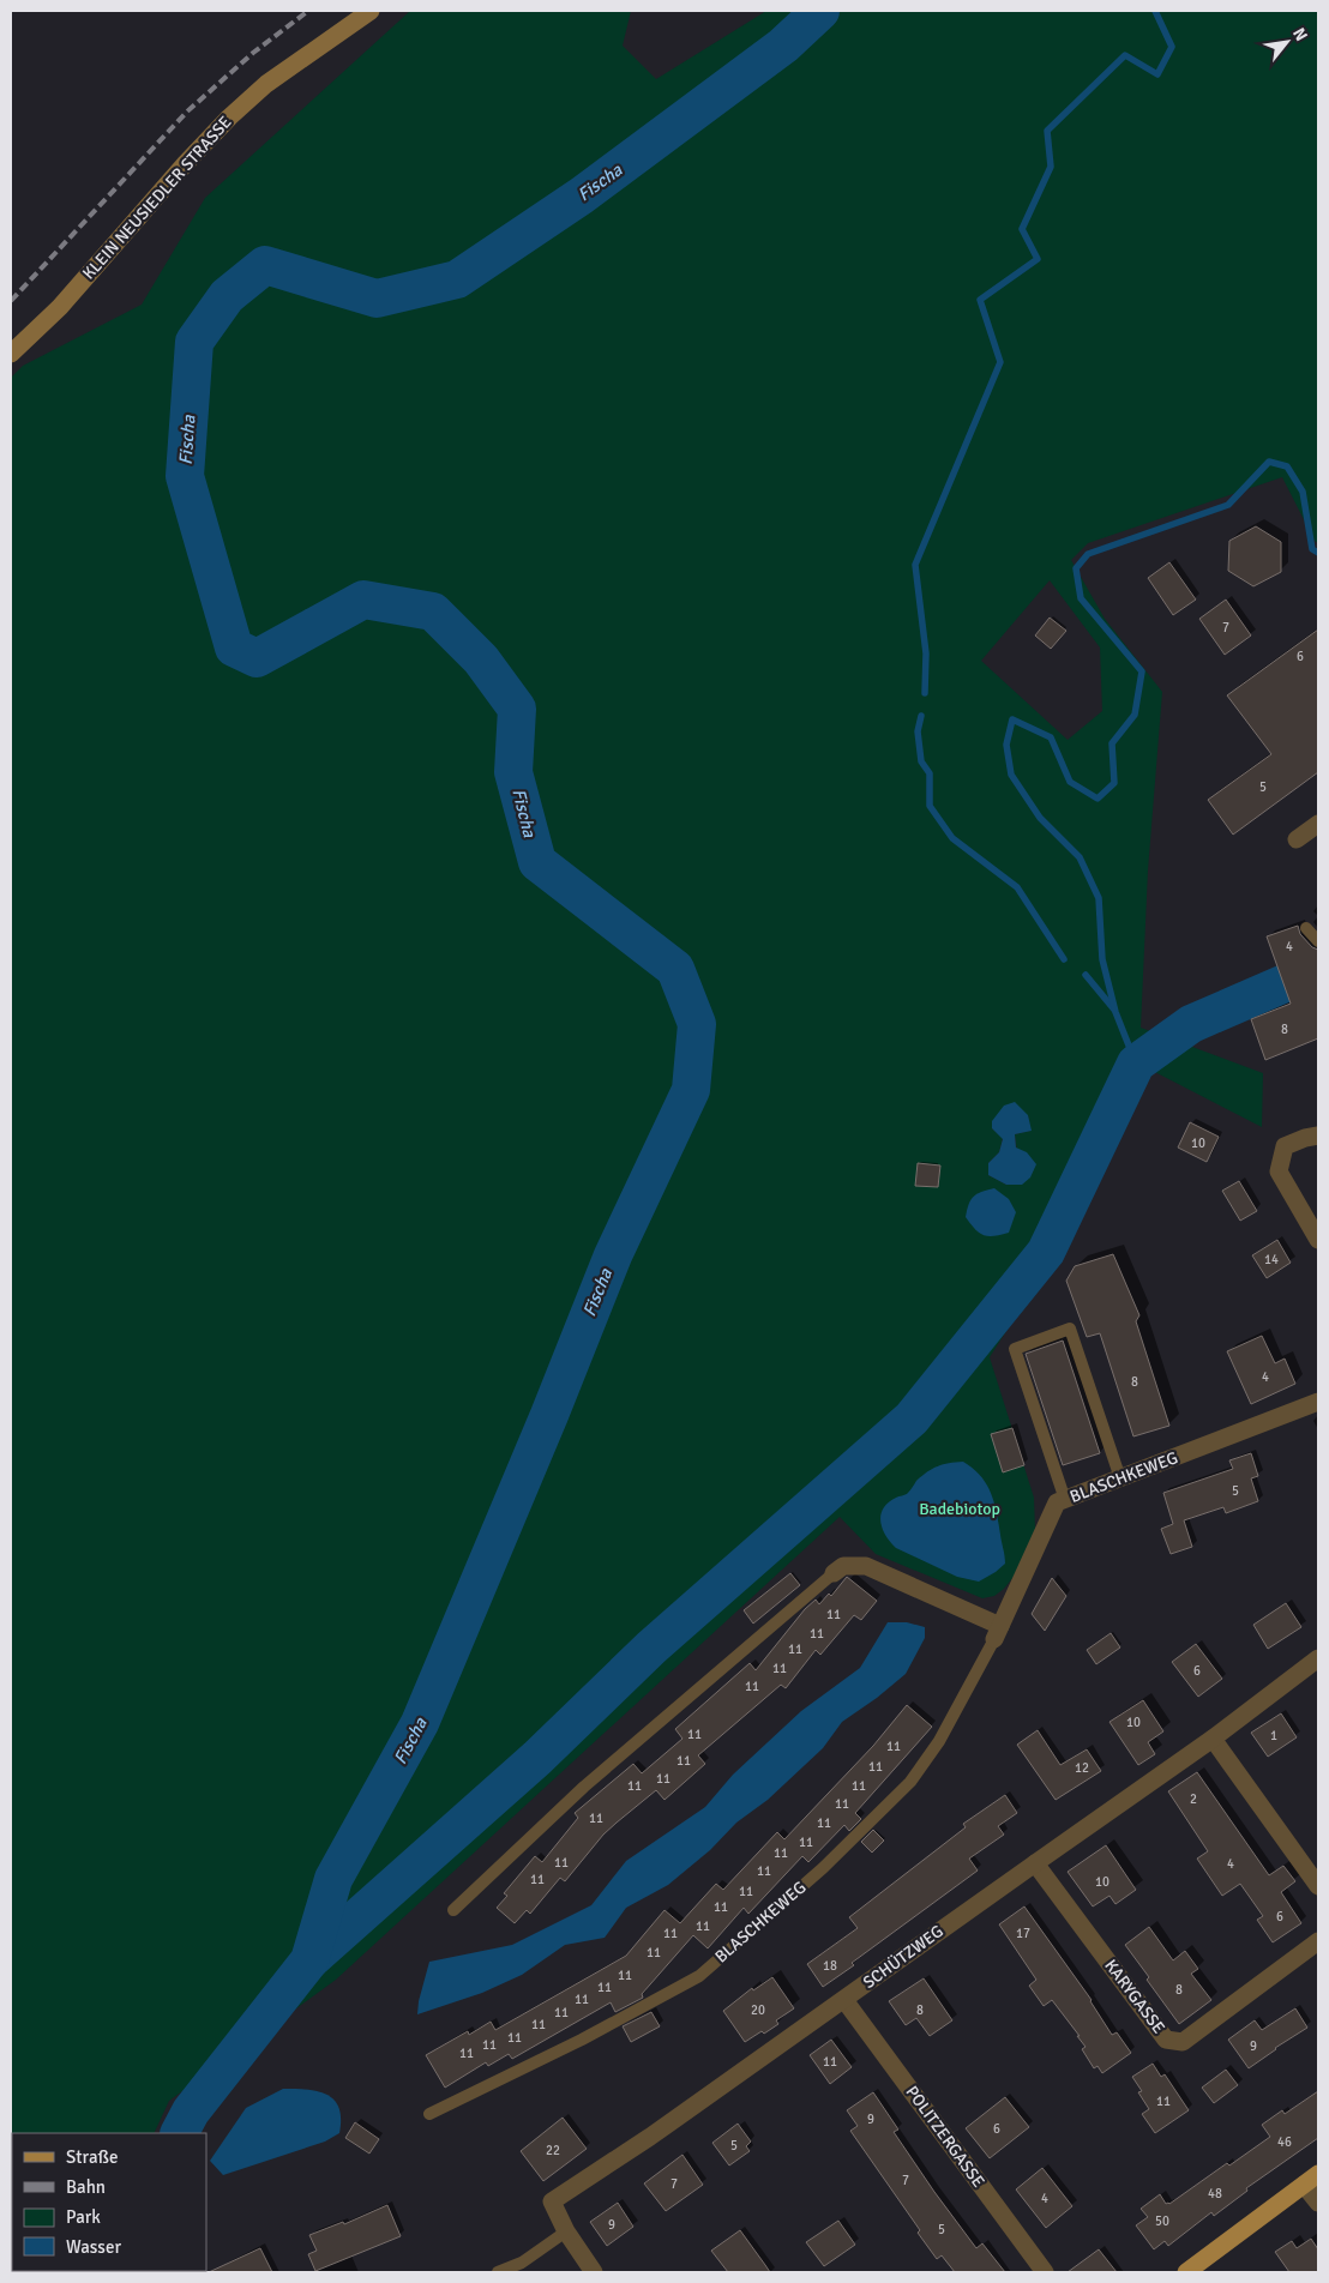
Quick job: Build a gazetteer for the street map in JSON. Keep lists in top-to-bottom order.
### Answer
{
  "streets": {
    "main road": ["KLEIN NEUSIEDLER STRASSE"],
    "street": [
      "BLASCHKEWEG",
      "SCHÜTZWEG",
      "KARYGASSE",
      "POLITZERGASSE"
    ]
  },
  "crossings": [
    ["SCHÜTZWEG", "KARYGASSE"],
    ["SCHÜTZWEG", "POLITZERGASSE"]
  ],
  "water": ["Fischa"],
  "parks": ["Badebiotop"],
  "house_numbers": [
    "7",
    "6",
    "5",
    "4",
    "8",
    "10",
    "14",
    "4",
    "8",
    "5",
    "11",
    "11",
    "11",
    "11",
    "6",
    "11",
    "10",
    "11",
    "1",
    "11",
    "11",
    "11",
    "12",
    "11",
    "11",
    "11",
    "2",
    "11",
    "11",
    "11",
    "11",
    "11",
    "11",
    "4",
    "11",
    "11",
    "10",
    "11",
    "11",
    "6",
    "11",
    "11",
    "17",
    "11",
    "18",
    "11",
    "11",
    "8",
    "11",
    "20",
    "8",
    "11",
    "11",
    "11",
    "11",
    "9",
    "11",
    "11",
    "11",
    "9",
    "6",
    "46",
    "5",
    "22",
    "7",
    "7",
    "48",
    "4",
    "50",
    "9",
    "5"
  ],
  "legend": [
    "Straße",
    "Bahn",
    "Park",
    "Wasser"
  ],
  "north": "top right"
}
